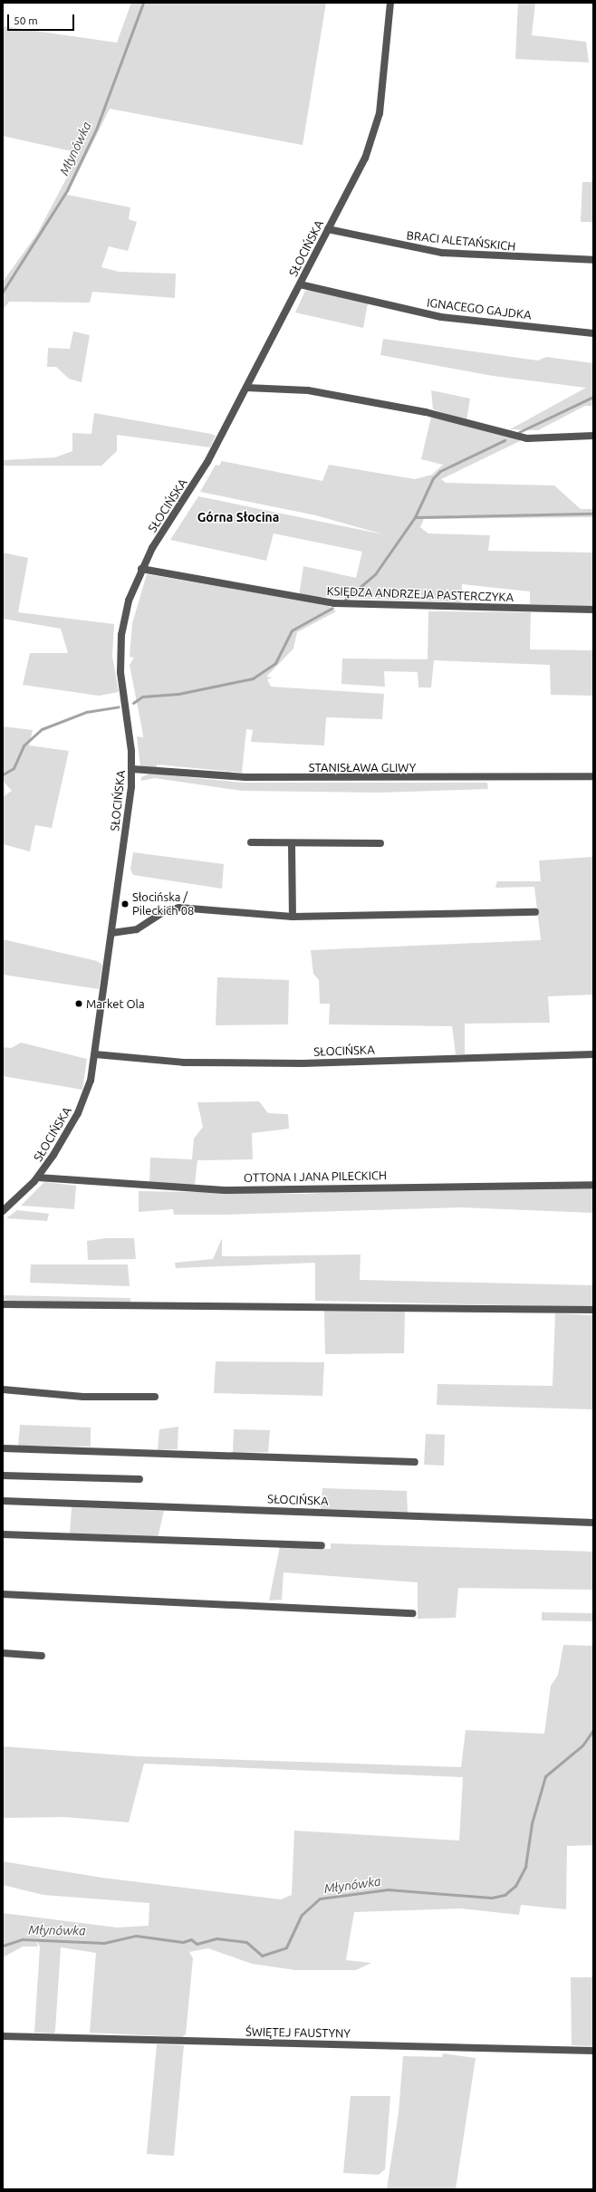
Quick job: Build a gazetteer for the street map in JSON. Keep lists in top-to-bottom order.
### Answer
{
  "streets": {
    "street": [
      "BRACI ALETAŃSKICH",
      "SŁOCIŃSKA",
      "IGNACEGO GAJDKA",
      "KSIĘDZA ANDRZEJA PASTERCZYKA",
      "STANISŁAWA GLIWY",
      "OTTONA I JANA PILECKICH",
      "ŚWIĘTEJ FAUSTYNY"
    ]
  },
  "crossings": [
    ["BRACI ALETAŃSKICH", "SŁOCIŃSKA"],
    ["SŁOCIŃSKA", "IGNACEGO GAJDKA"],
    ["SŁOCIŃSKA", "KSIĘDZA ANDRZEJA PASTERCZYKA"],
    ["SŁOCIŃSKA", "STANISŁAWA GLIWY"],
    ["SŁOCIŃSKA", "OTTONA I JANA PILECKICH"]
  ],
  "districts": ["Górna Słocina"],
  "water": ["Młynówka"],
  "places": ["Słocińska / Pileckich 08", "Market Ola"],
  "scale_bar": "50 m"
}
